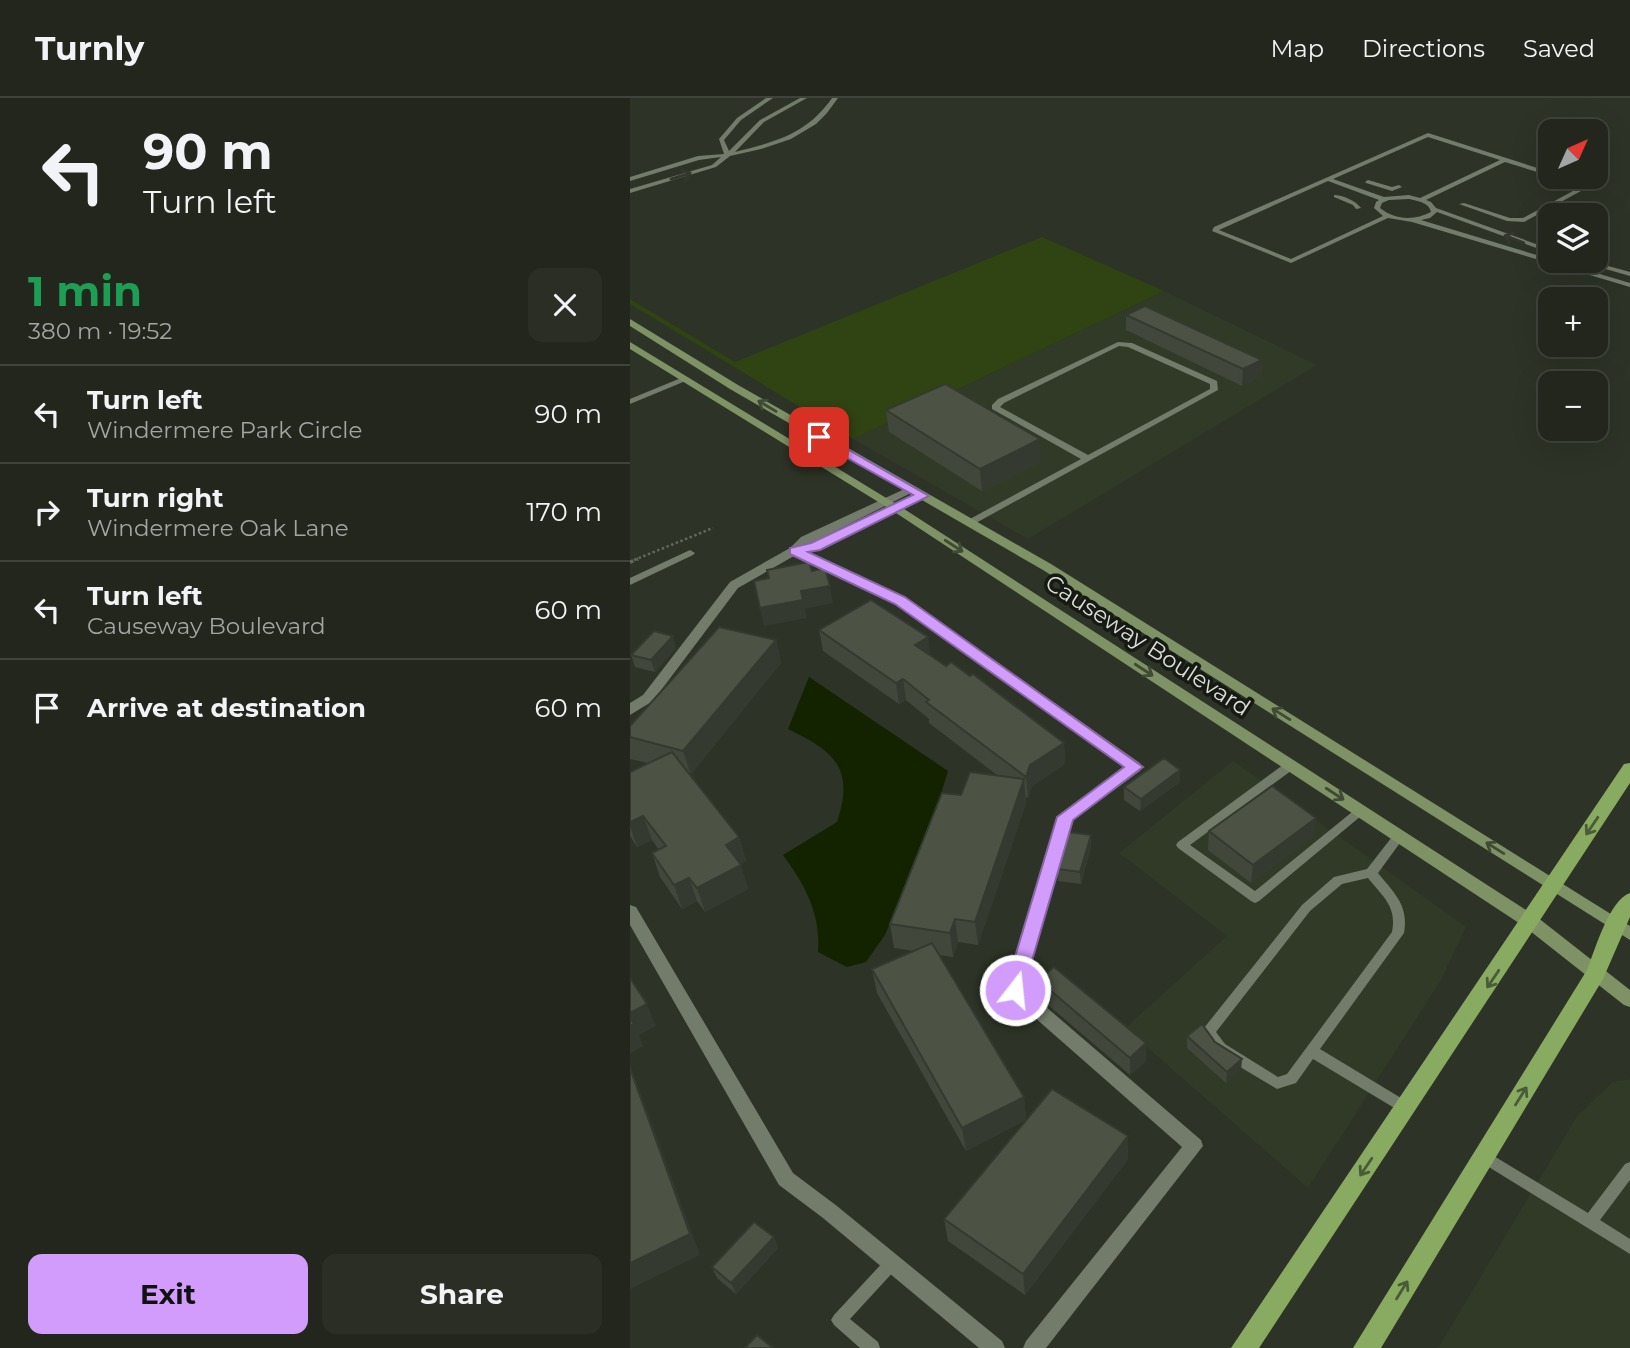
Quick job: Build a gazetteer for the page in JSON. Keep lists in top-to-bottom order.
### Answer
{
  "streets": {
    "main road": ["Causeway Boulevard"]
  },
  "north": "top right",
  "page": {
    "header": "Turnly",
    "nav": ["Map", "Directions", "Saved"],
    "turn": ["90 m", "Turn left"],
    "map_buttons": ["+", "−"],
    "heading": ["1 min", "380 m · 19:52"],
    "list": [
      {
        "name": "Turn left",
        "note": "Windermere Park Circle",
        "value": "90 m"
      },
      {
        "name": "Turn right",
        "note": "Windermere Oak Lane",
        "value": "170 m"
      },
      {
        "name": "Turn left",
        "note": "Causeway Boulevard",
        "value": "60 m"
      },
      {
        "name": "Arrive at destination",
        "value": "60 m"
      }
    ],
    "buttons": ["Exit", "Share"]
  }
}
